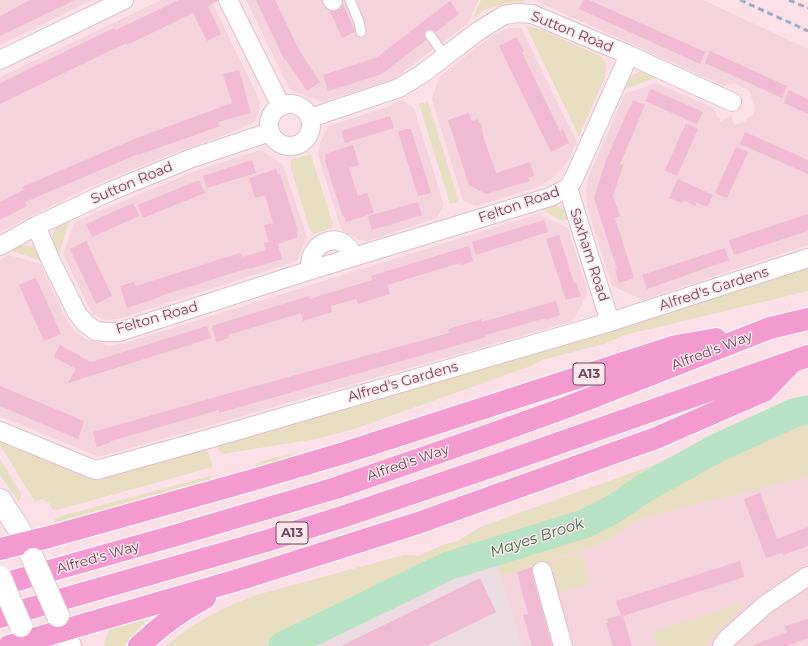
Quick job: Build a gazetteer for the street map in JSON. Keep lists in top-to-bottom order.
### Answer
{
  "streets": {
    "highway": ["Alfred's Way", "A13"],
    "street": [
      "Sutton Road",
      "Felton Road",
      "Saxham Road",
      "Alfred's Gardens"
    ]
  },
  "crossings": [
    ["Sutton Road", "Felton Road"],
    ["Felton Road", "Saxham Road"],
    ["Saxham Road", "Alfred's Gardens"],
    ["Alfred's Way", "A13"]
  ],
  "water": ["Mayes Brook"]
}
